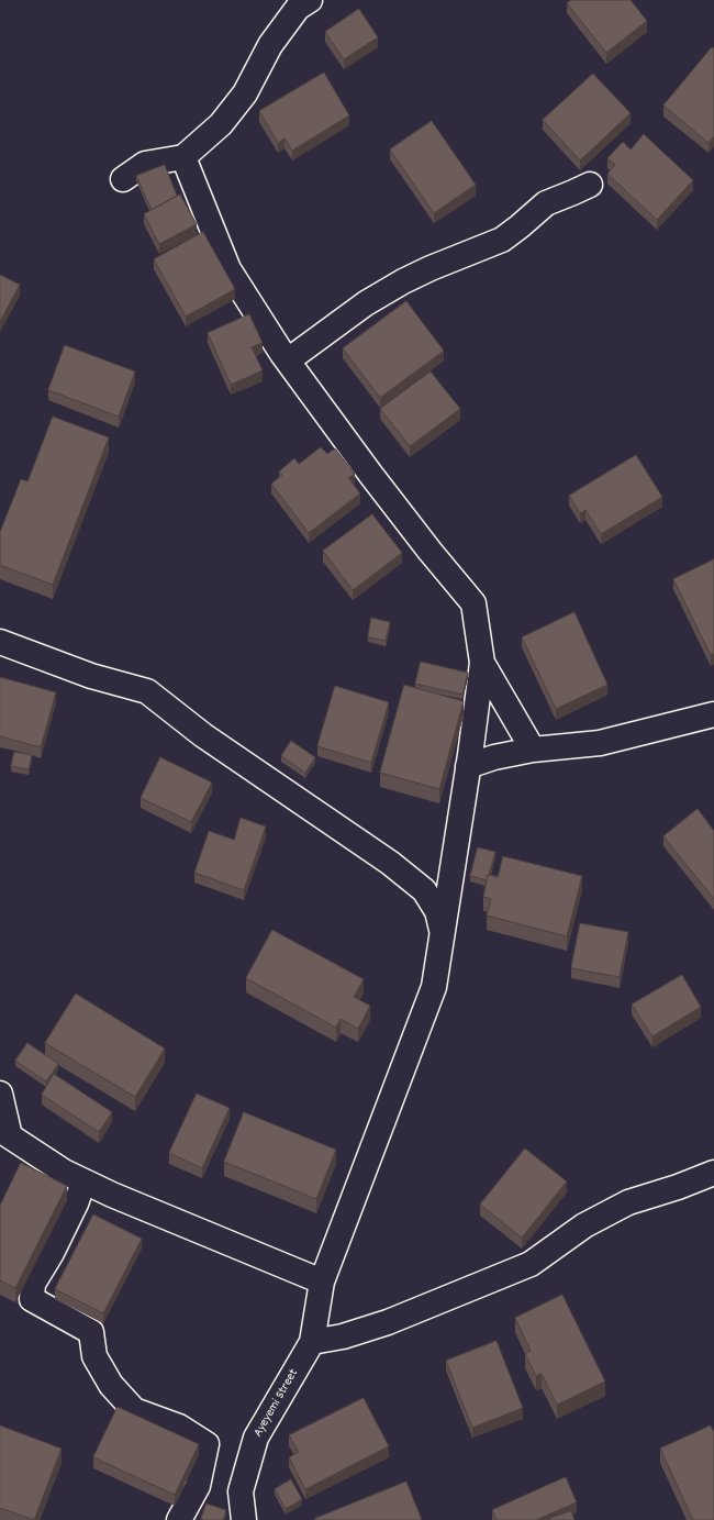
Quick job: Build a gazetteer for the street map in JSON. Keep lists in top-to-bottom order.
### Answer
{
  "streets": {
    "street": ["Ayeyemi Street"]
  }
}
